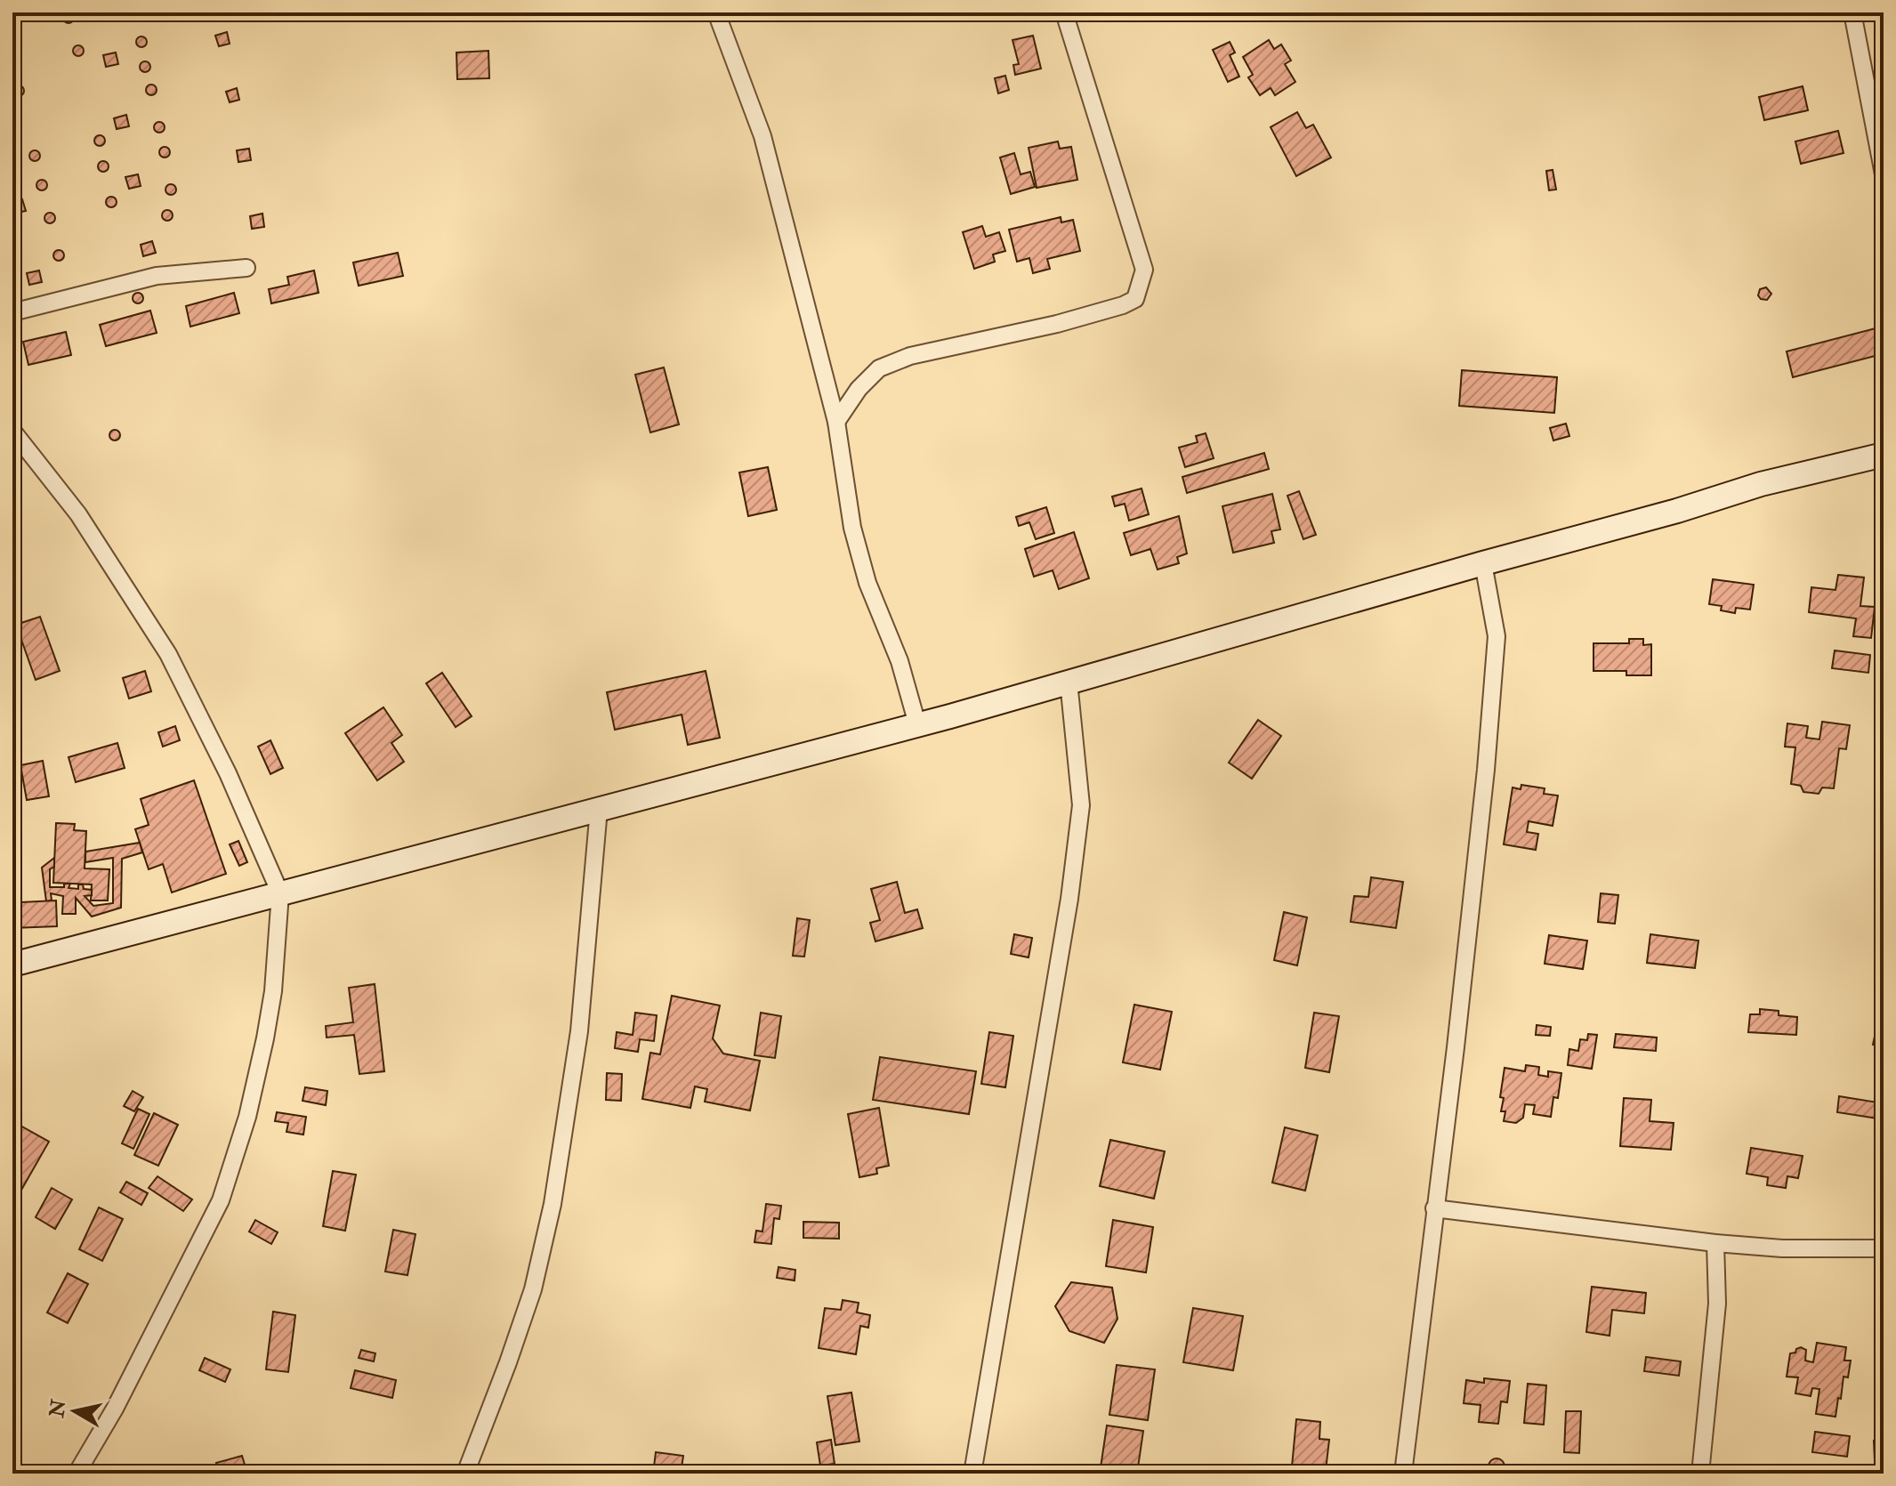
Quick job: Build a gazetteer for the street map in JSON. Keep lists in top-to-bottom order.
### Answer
{
  "north": "left"
}
